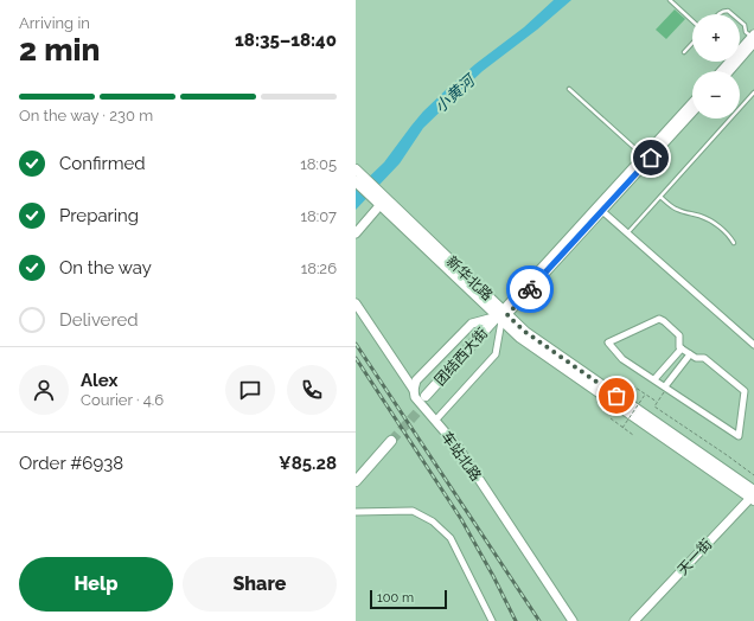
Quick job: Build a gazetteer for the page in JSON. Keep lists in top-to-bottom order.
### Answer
{
  "streets": {
    "main road": ["新华北路", "团结西大街"],
    "street": ["车站北路", "天一街"]
  },
  "crossings": [
    ["新华北路", "团结西大街"],
    ["新华北路", "天一街"]
  ],
  "water": ["小黄河"],
  "scale_bar": "100 m",
  "page": {
    "heading": ["2 min", "Arriving in", "18:35–18:40"],
    "panel": [
      "Alex",
      "Courier · 4.6",
      "Order #6938",
      "¥85.28"
    ],
    "map_buttons": ["+", "−"],
    "bar": "On the way · 230 m",
    "list": [
      ["Confirmed", "18:05"],
      ["Preparing", "18:07"],
      ["On the way", "18:26"],
      "Delivered"
    ],
    "buttons": ["Help", "Share"],
    "scale": "100 m"
  }
}
